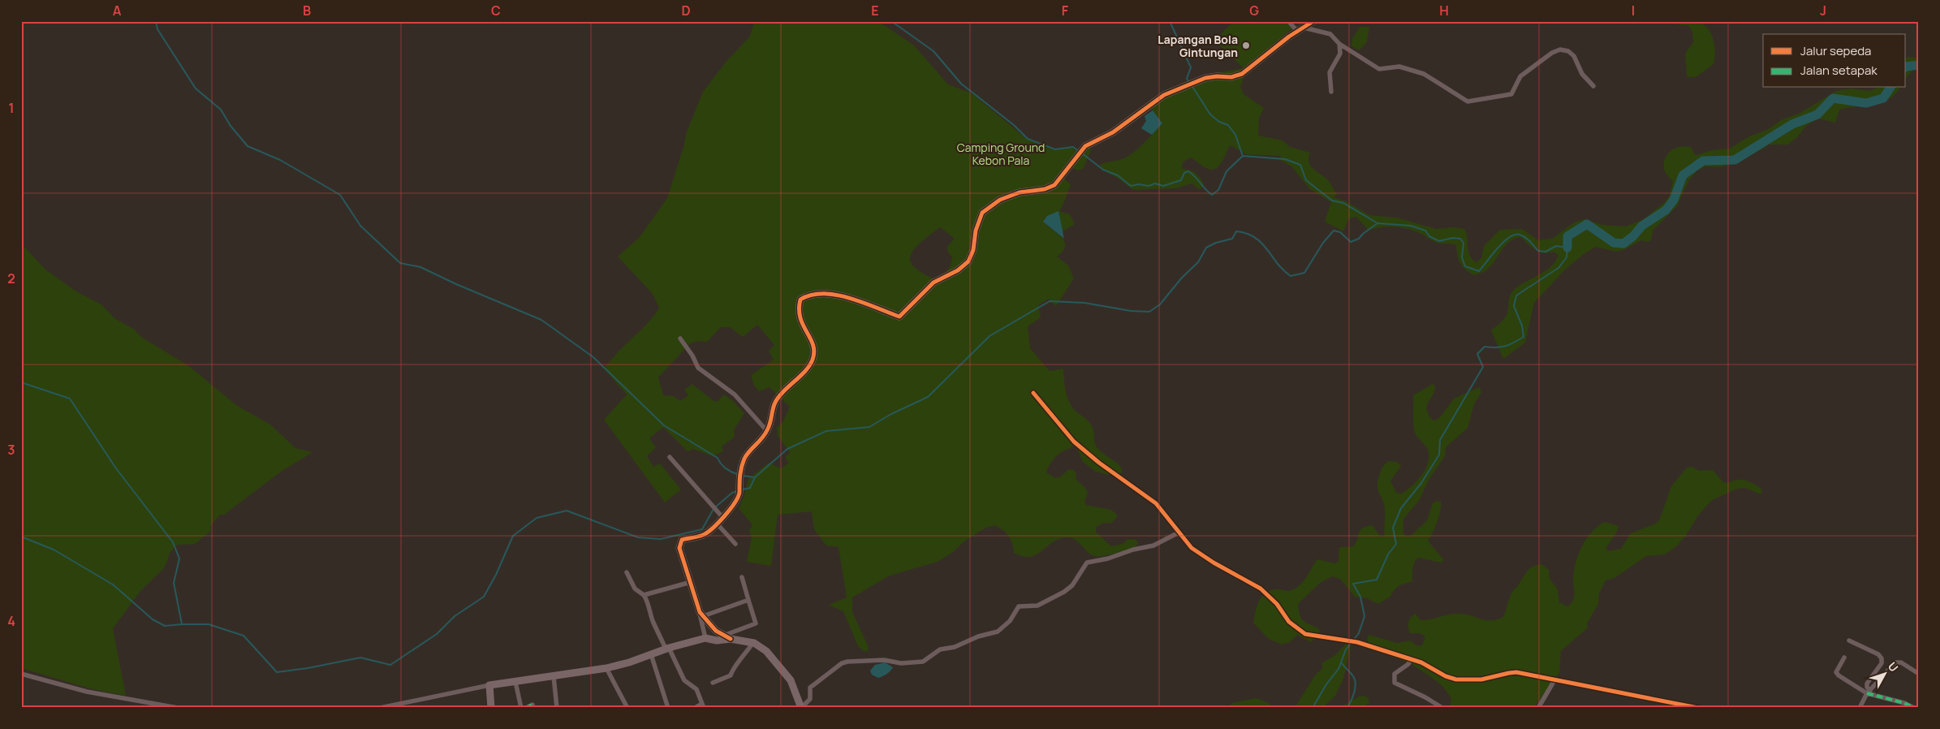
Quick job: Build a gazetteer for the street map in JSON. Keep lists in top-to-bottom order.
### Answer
{
  "parks": ["Camping Ground Kebon Pala"],
  "places": ["Lapangan Bola Gintungan"],
  "legend": ["Jalur sepeda", "Jalan setapak"],
  "north": "top right",
  "grid": {
    "columns": [
      "A",
      "B",
      "C",
      "D",
      "E",
      "F",
      "G",
      "H",
      "I",
      "J"
    ],
    "rows": [
      "1",
      "2",
      "3",
      "4"
    ]
  }
}
